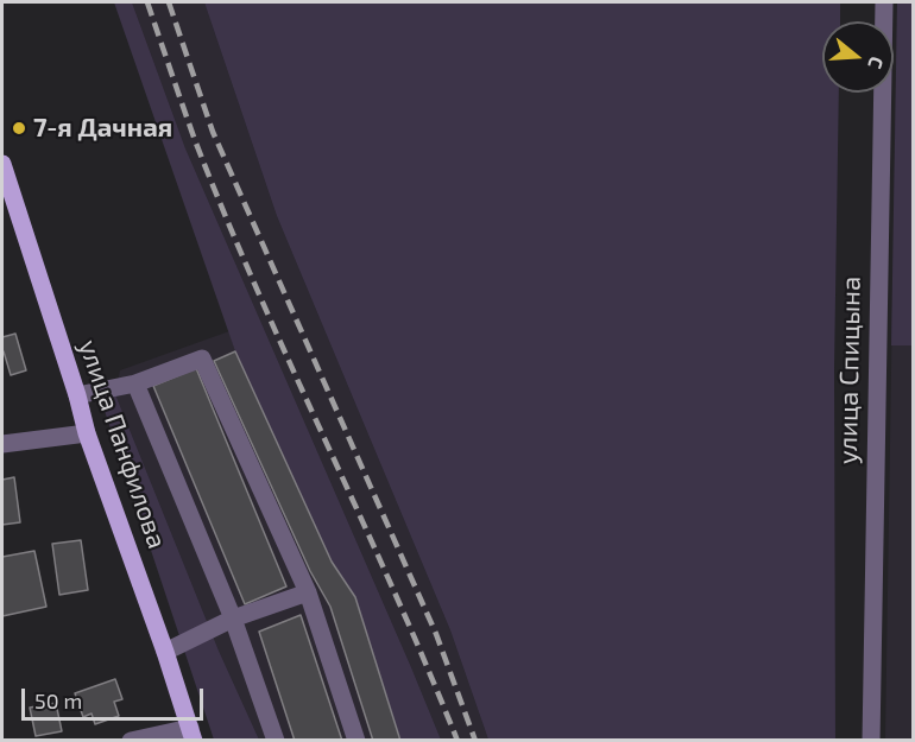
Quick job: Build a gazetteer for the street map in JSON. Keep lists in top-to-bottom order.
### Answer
{
  "streets": {
    "main road": ["улица Панфилова"],
    "street": ["улица Спицына"]
  },
  "places": ["7-я Дачная"],
  "scale_bar": "50 m",
  "north": "right"
}
